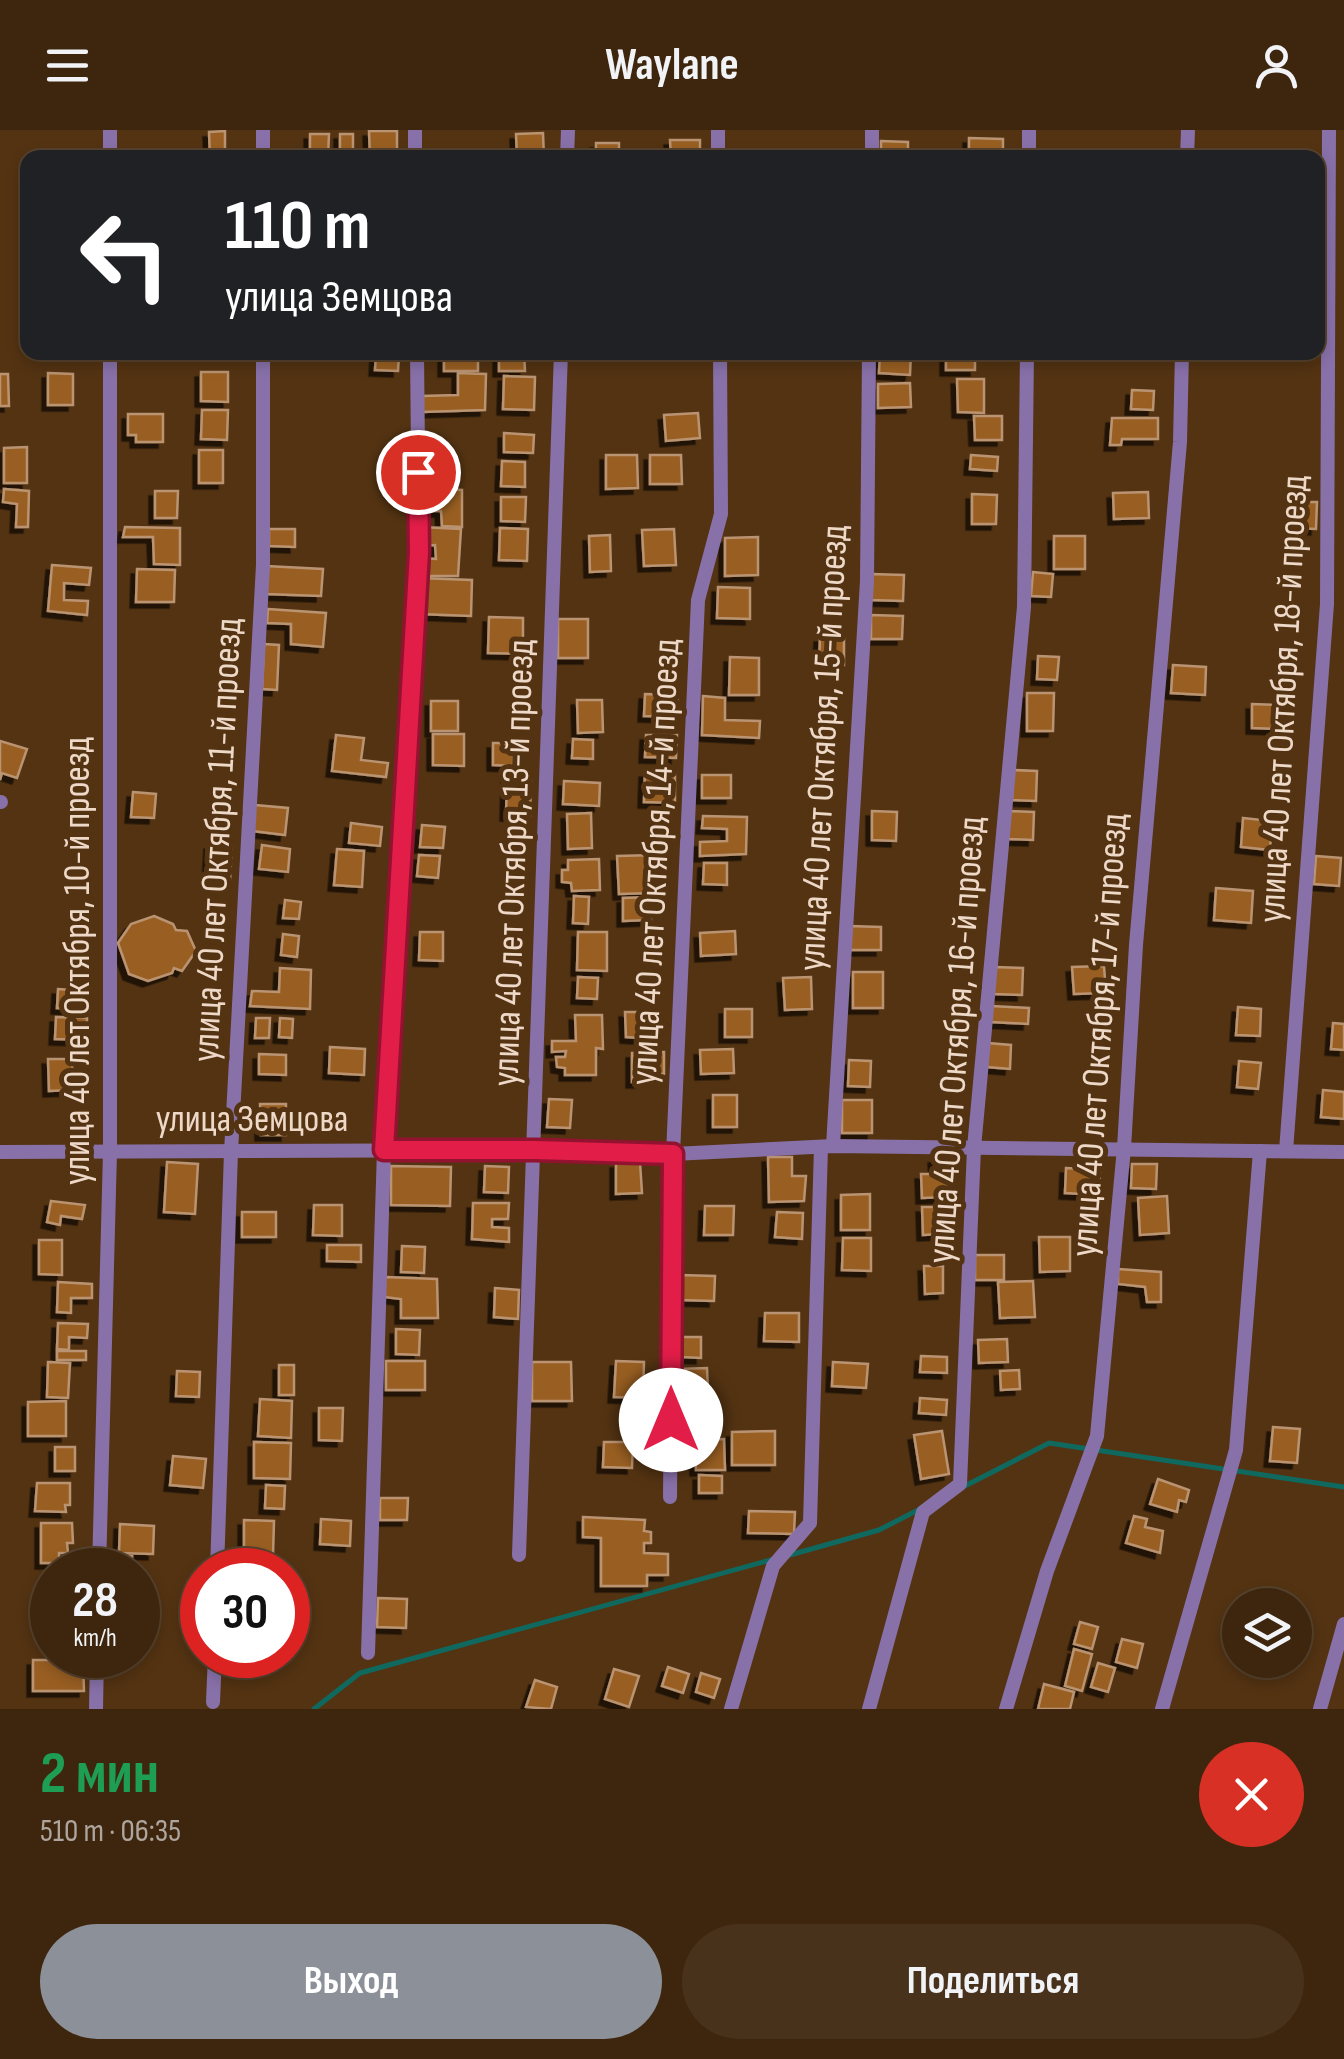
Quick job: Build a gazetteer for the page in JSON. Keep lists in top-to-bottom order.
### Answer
{
  "streets": {
    "street": [
      "улица 40 лет Октября, 18-й проезд",
      "улица 40 лет Октября, 15-й проезд",
      "улица 40 лет Октября, 11-й проезд",
      "улица 40 лет Октября, 14-й проезд",
      "улица 40 лет Октября, 13-й проезд",
      "улица 40 лет Октября, 10-й проезд",
      "улица 40 лет Октября, 17-й проезд",
      "улица 40 лет Октября, 16-й проезд",
      "улица Земцова"
    ]
  },
  "crossings": [
    ["улица 40 лет Октября, 18-й проезд", "улица Земцова"],
    ["улица 40 лет Октября, 15-й проезд", "улица Земцова"],
    ["улица 40 лет Октября, 11-й проезд", "улица Земцова"],
    ["улица 40 лет Октября, 14-й проезд", "улица Земцова"],
    ["улица 40 лет Октября, 13-й проезд", "улица Земцова"],
    ["улица 40 лет Октября, 10-й проезд", "улица Земцова"],
    ["улица 40 лет Октября, 17-й проезд", "улица Земцова"],
    ["улица 40 лет Октября, 16-й проезд", "улица Земцова"]
  ],
  "page": {
    "header": "Waylane",
    "turn": ["110 m", "улица Земцова"],
    "speed": "28 km/h",
    "limit": "30",
    "heading": ["2 мин", "510 m · 06:35"],
    "buttons": ["Выход", "Поделиться"]
  }
}
